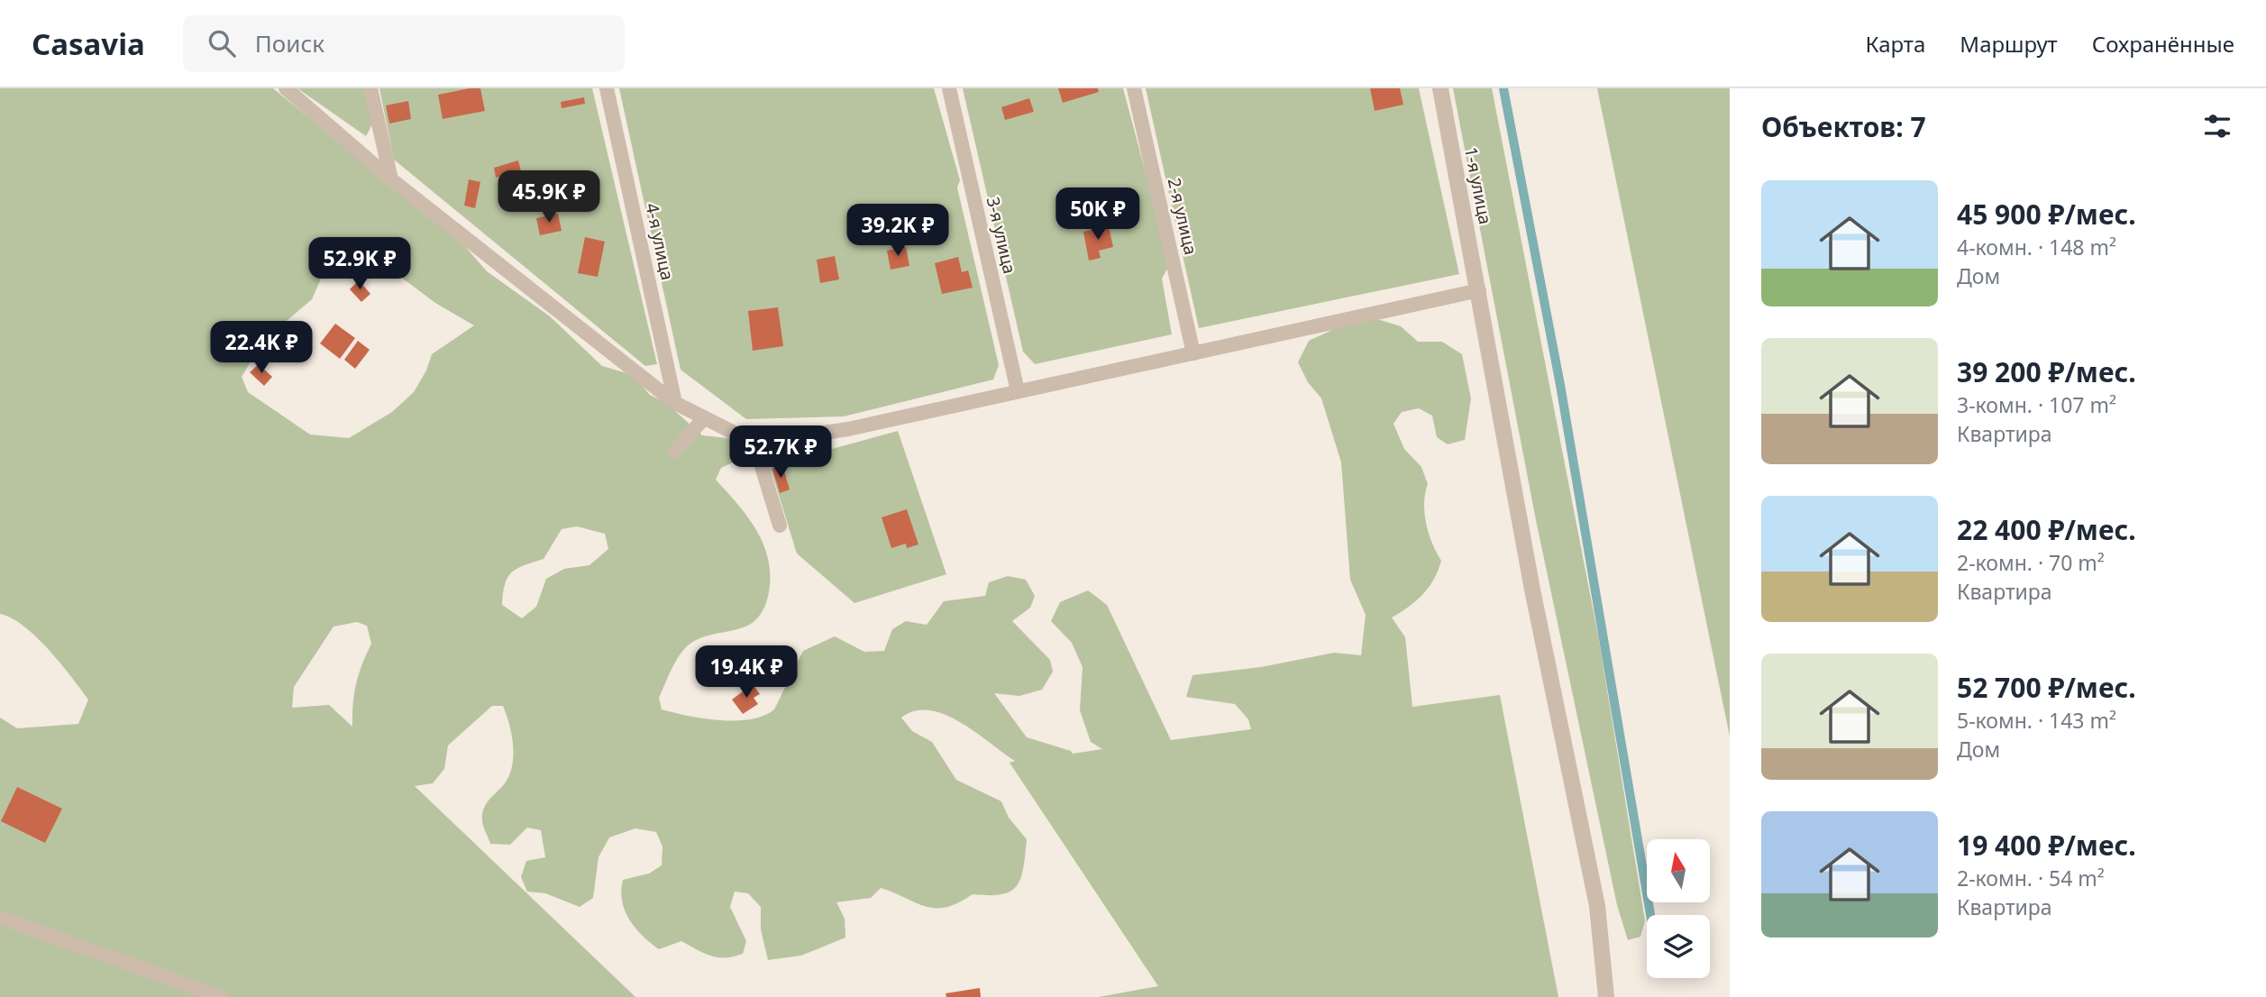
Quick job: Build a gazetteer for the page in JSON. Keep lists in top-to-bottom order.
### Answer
{
  "streets": {
    "street": ["1-я улица"],
    "lane": ["2-я улица", "3-я улица", "4-я улица"]
  },
  "north": "top",
  "page": {
    "header": "Casavia",
    "search": "Поиск",
    "nav": ["Карта", "Маршрут", "Сохранённые"],
    "heading": "Объектов: 7",
    "list": [
      {
        "name": "45 900 ₽/мес.",
        "note": "4-комн. · 148 m² · Дом"
      },
      {
        "name": "39 200 ₽/мес.",
        "note": "3-комн. · 107 m² · Квартира"
      },
      {
        "name": "22 400 ₽/мес.",
        "note": "2-комн. · 70 m² · Квартира"
      },
      {
        "name": "52 700 ₽/мес.",
        "note": "5-комн. · 143 m² · Дом"
      },
      {
        "name": "19 400 ₽/мес.",
        "note": "2-комн. · 54 m² · Квартира"
      }
    ],
    "price": [
      "45.9K ₽",
      "50K ₽",
      "39.2K ₽",
      "52.9K ₽",
      "22.4K ₽",
      "52.7K ₽",
      "19.4K ₽"
    ]
  }
}
